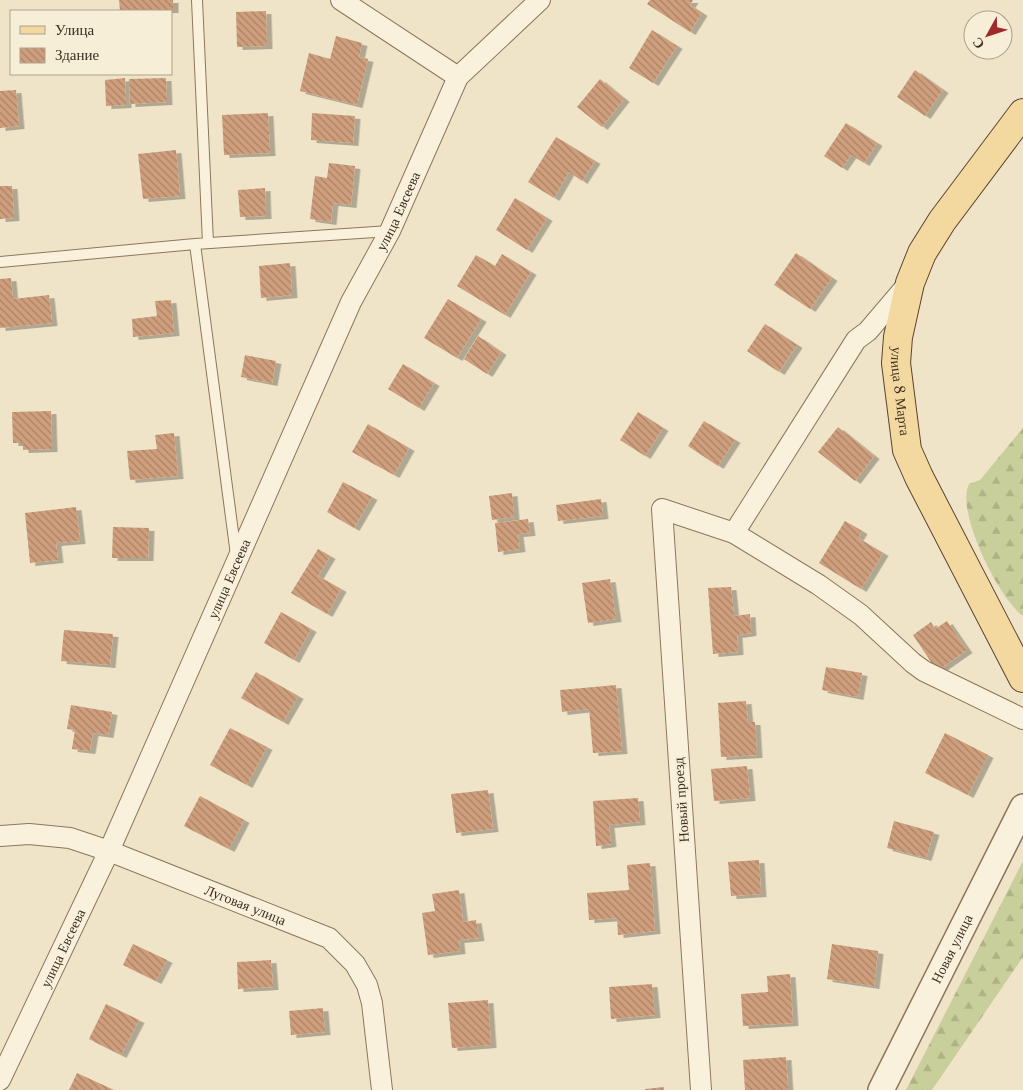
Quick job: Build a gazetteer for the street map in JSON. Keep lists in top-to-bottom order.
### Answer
{
  "streets": {
    "main road": ["улица 8 Марта"],
    "street": [
      "улица Евсеева",
      "Новый проезд",
      "Луговая улица",
      "Новая улица"
    ]
  },
  "crossings": [
    ["улица Евсеева", "Луговая улица"]
  ],
  "legend": ["Улица", "Здание"],
  "north": "bottom left"
}
